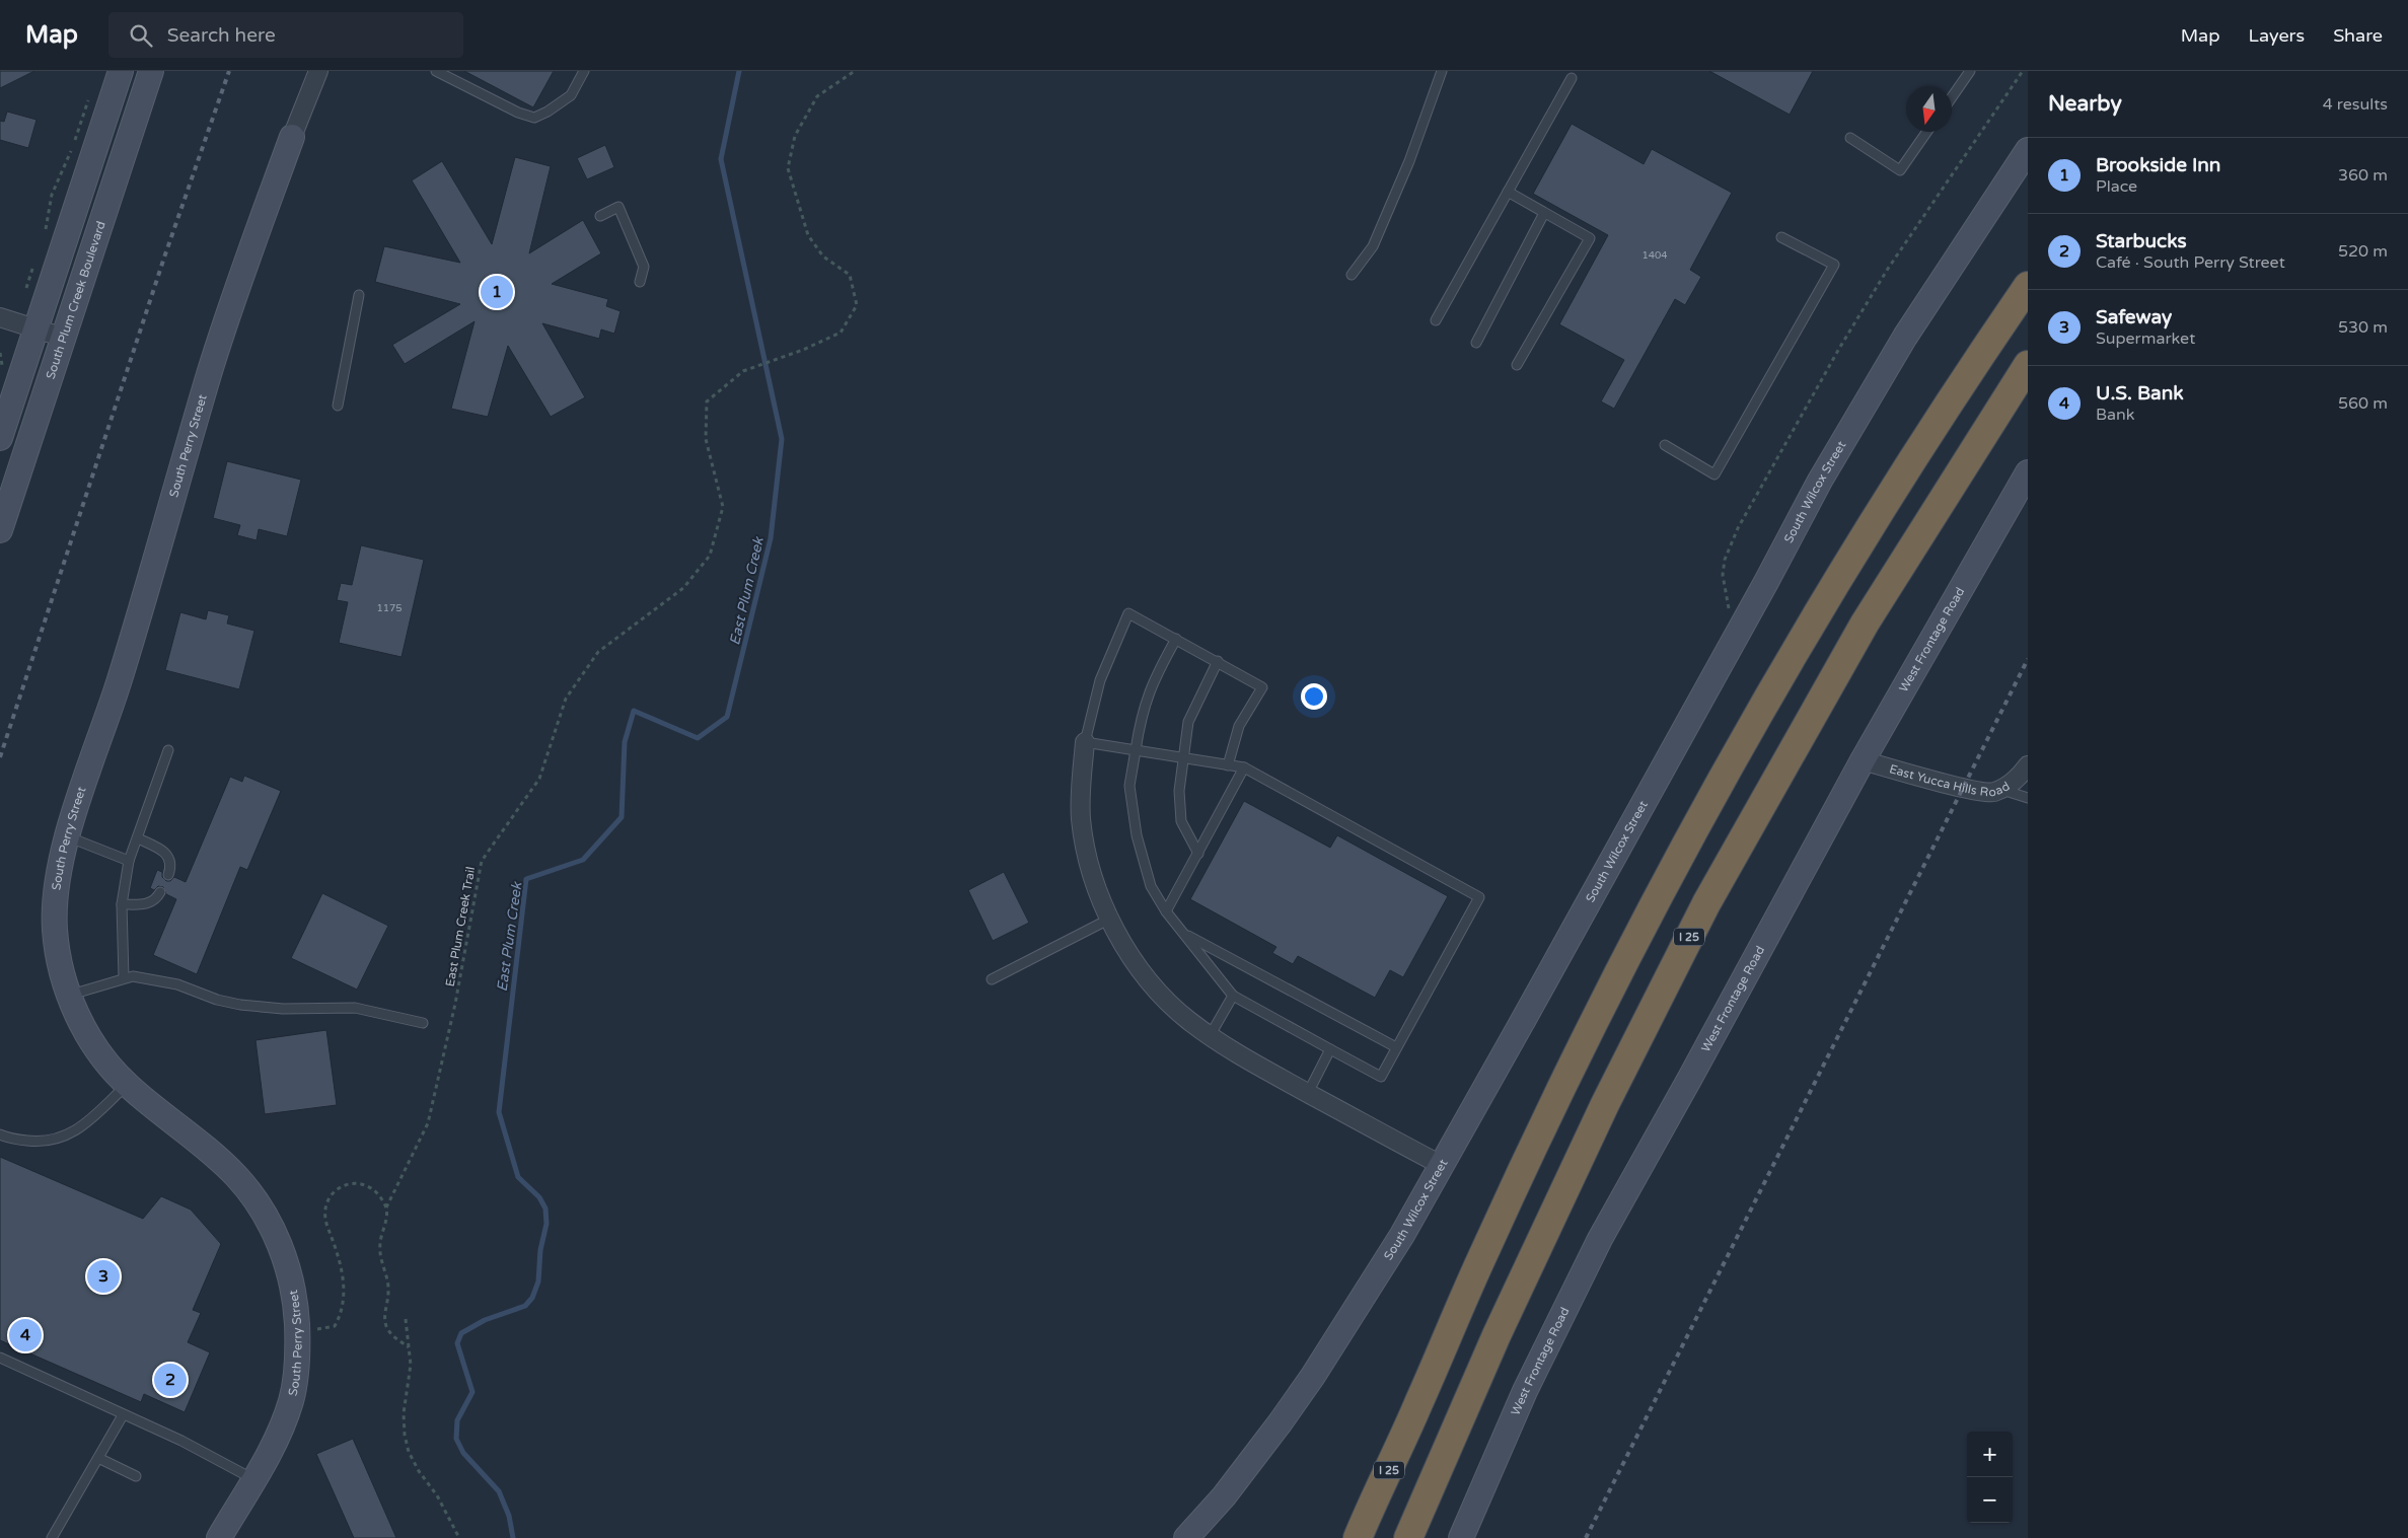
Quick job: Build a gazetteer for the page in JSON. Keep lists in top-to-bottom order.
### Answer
{
  "streets": {
    "highway": ["I 25"],
    "main road": [
      "South Plum Creek Boulevard",
      "South Perry Street",
      "South Wilcox Street",
      "West Frontage Road"
    ],
    "street": ["East Yucca Hills Road"],
    "path": ["East Plum Creek Trail"]
  },
  "crossings": [
    ["West Frontage Road", "East Yucca Hills Road"]
  ],
  "water": ["East Plum Creek"],
  "house_numbers": ["1404", "1175"],
  "north": "bottom",
  "page": {
    "header": "Map",
    "search": "Search here",
    "nav": ["Map", "Layers", "Share"],
    "heading": ["Nearby", "4 results"],
    "list": [
      {
        "mark": "1",
        "name": "Brookside Inn",
        "note": "Place",
        "value": "360 m"
      },
      {
        "mark": "2",
        "name": "Starbucks",
        "note": "Café · South Perry Street",
        "value": "520 m"
      },
      {
        "mark": "3",
        "name": "Safeway",
        "note": "Supermarket",
        "value": "530 m"
      },
      {
        "mark": "4",
        "name": "U.S. Bank",
        "note": "Bank",
        "value": "560 m"
      }
    ],
    "pins": [
      "1",
      "3",
      "4",
      "2"
    ],
    "map_buttons": ["+", "−"]
  }
}
